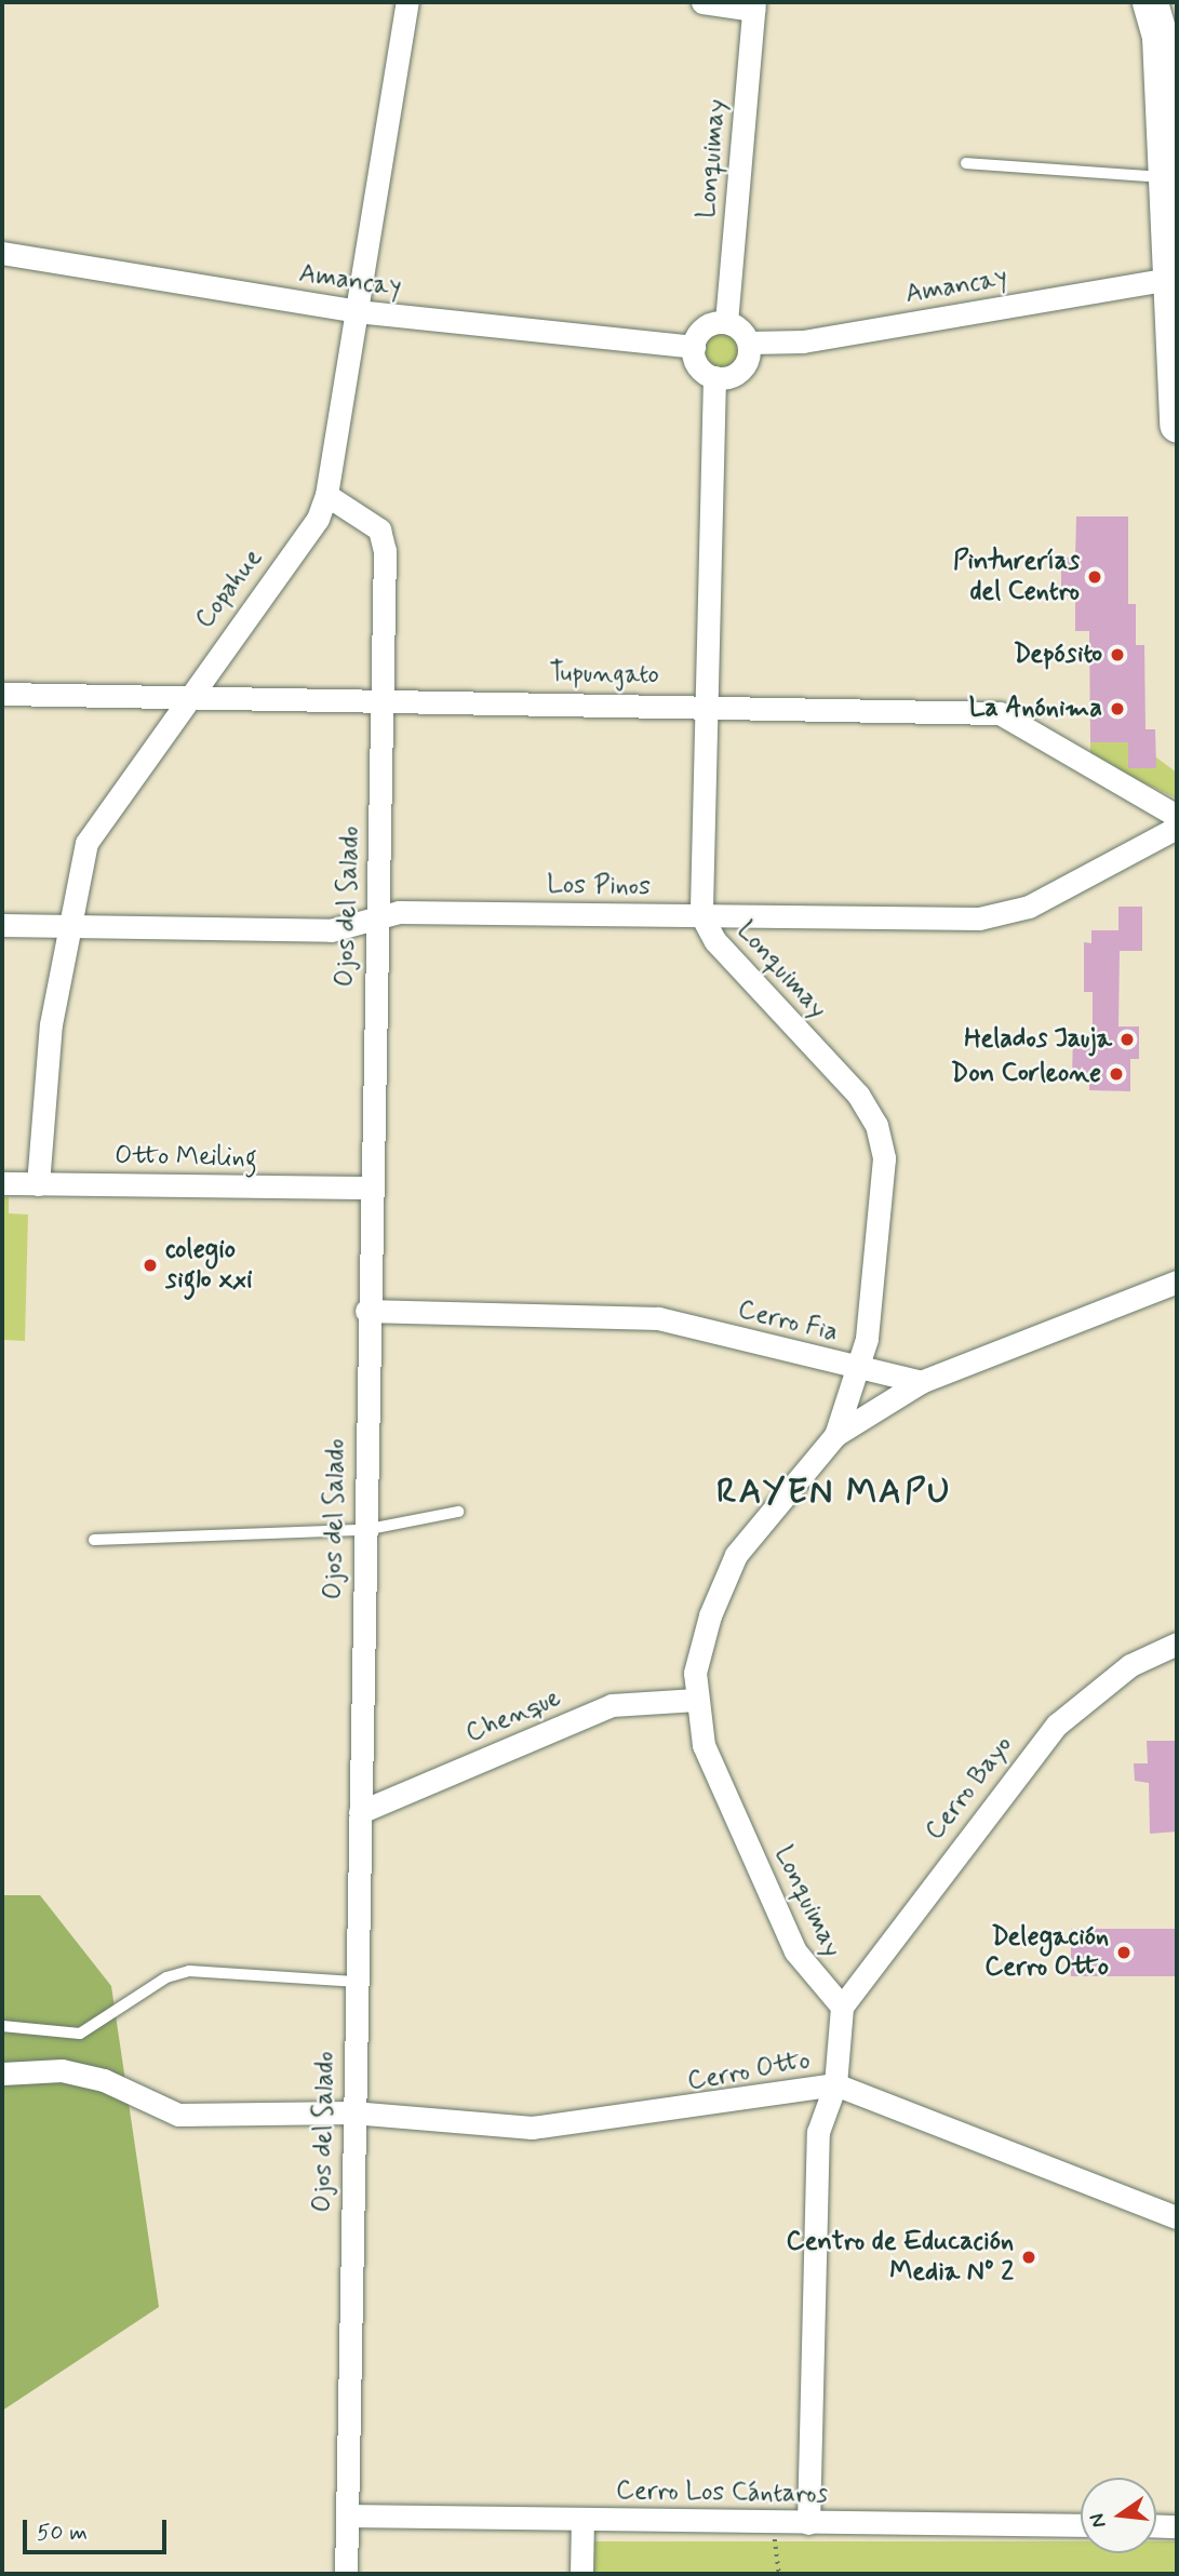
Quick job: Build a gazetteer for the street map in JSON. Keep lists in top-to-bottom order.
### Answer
{
  "streets": {
    "street": [
      "Lonquimay",
      "Amancay",
      "Copahue",
      "Tupungato",
      "Los Pinos",
      "Ojos del Salado",
      "Otto Meiling",
      "Cerro Fia",
      "Chenque",
      "Cerro Bayo",
      "Cerro Otto",
      "Cerro Los Cántaros"
    ]
  },
  "crossings": [
    ["Lonquimay", "Amancay"],
    ["Lonquimay", "Tupungato"],
    ["Lonquimay", "Los Pinos"],
    ["Lonquimay", "Cerro Fia"],
    ["Lonquimay", "Chenque"],
    ["Lonquimay", "Cerro Bayo"],
    ["Amancay", "Copahue"],
    ["Copahue", "Tupungato"],
    ["Copahue", "Los Pinos"],
    ["Copahue", "Ojos del Salado"],
    ["Copahue", "Otto Meiling"],
    ["Tupungato", "Ojos del Salado"],
    ["Los Pinos", "Ojos del Salado"],
    ["Ojos del Salado", "Otto Meiling"],
    ["Ojos del Salado", "Cerro Fia"],
    ["Ojos del Salado", "Chenque"],
    ["Ojos del Salado", "Cerro Otto"],
    ["Ojos del Salado", "Cerro Los Cántaros"]
  ],
  "districts": ["RAYEN MAPU"],
  "places": [
    "Pinturerías del Centro",
    "Depósito",
    "La Anónima",
    "Helados Jauja",
    "Don Corleone",
    "colegio siglo xxi",
    "Delegación Cerro Otto",
    "Centro de Educación Media Nº 2"
  ],
  "scale_bar": "50 m",
  "north": "left"
}
